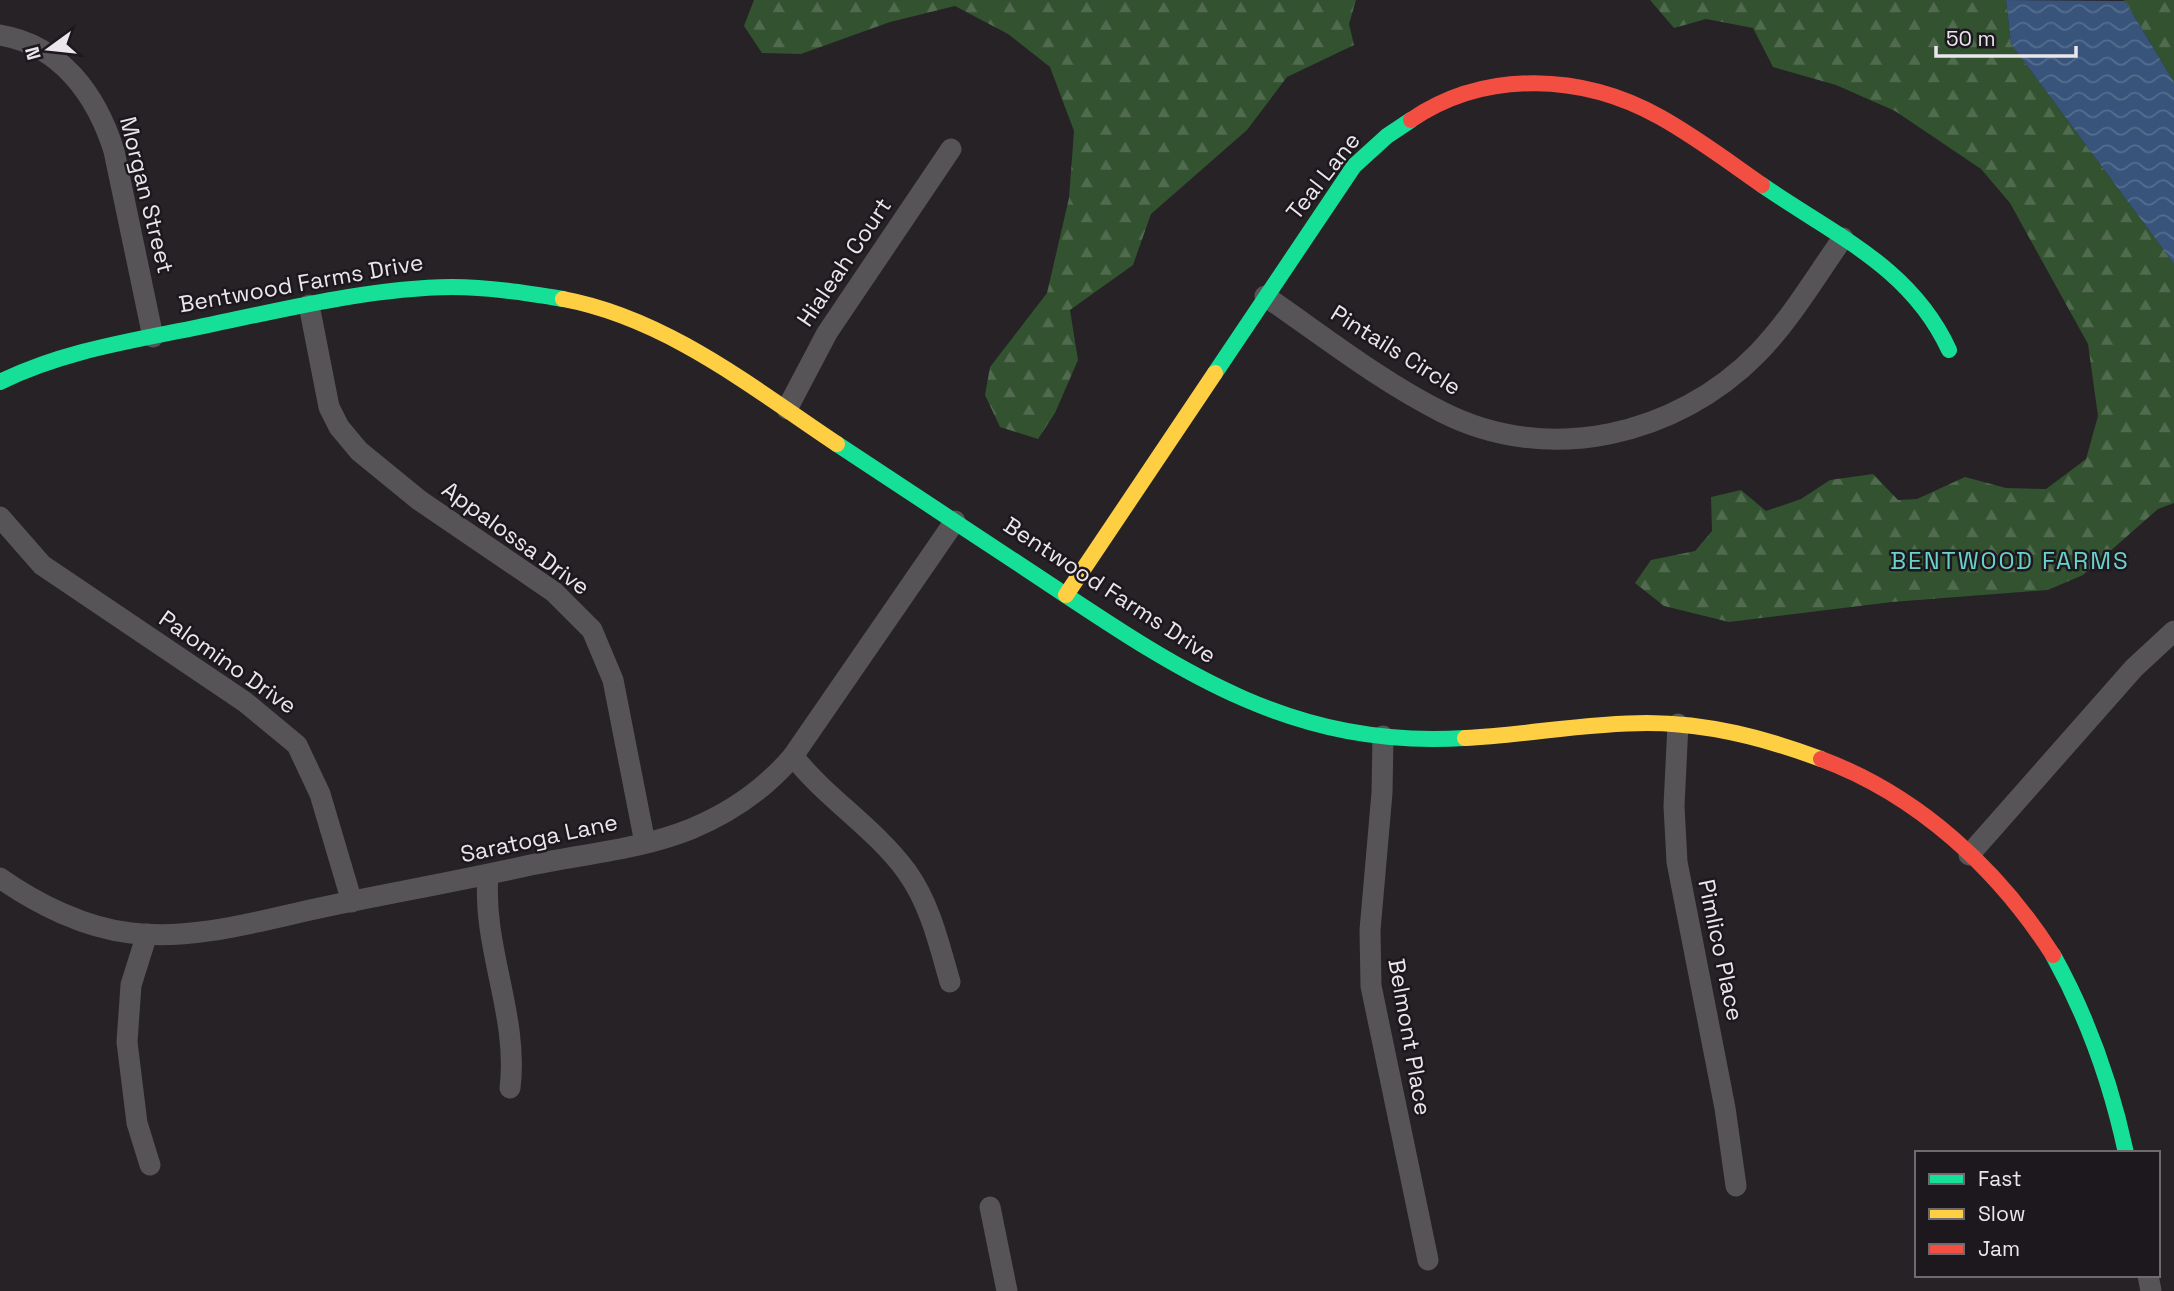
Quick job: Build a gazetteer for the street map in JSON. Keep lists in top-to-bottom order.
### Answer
{
  "streets": {
    "street": [
      "Teal Lane",
      "Morgan Street",
      "Hialeah Court",
      "Bentwood Farms Drive",
      "Pintails Circle",
      "Appalossa Drive",
      "Palomino Drive",
      "Saratoga Lane",
      "Pimlico Place",
      "Belmont Place"
    ]
  },
  "crossings": [
    ["Teal Lane", "Bentwood Farms Drive"],
    ["Teal Lane", "Pintails Circle"],
    ["Morgan Street", "Bentwood Farms Drive"],
    ["Hialeah Court", "Bentwood Farms Drive"],
    ["Bentwood Farms Drive", "Appalossa Drive"],
    ["Bentwood Farms Drive", "Saratoga Lane"],
    ["Bentwood Farms Drive", "Pimlico Place"],
    ["Bentwood Farms Drive", "Belmont Place"],
    ["Appalossa Drive", "Saratoga Lane"],
    ["Palomino Drive", "Saratoga Lane"]
  ],
  "districts": ["BENTWOOD FARMS"],
  "legend": ["Fast", "Slow", "Jam"],
  "scale_bar": "50 m",
  "north": "left"
}
